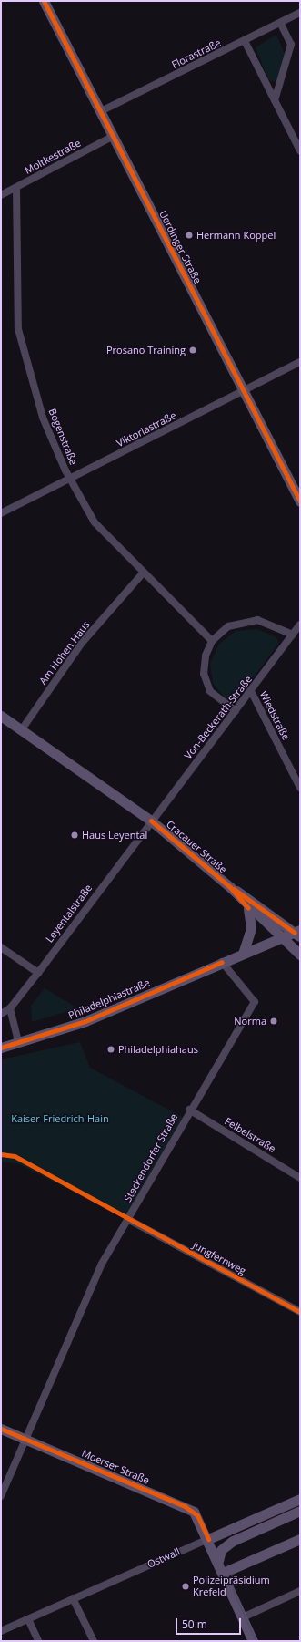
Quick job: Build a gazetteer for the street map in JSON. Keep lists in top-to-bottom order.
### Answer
{
  "streets": {
    "street": [
      "Florastraße",
      "Moltkestraße",
      "Uerdinger Straße",
      "Viktoriastraße",
      "Bogenstraße",
      "Am Hohen Haus",
      "Wiedstraße",
      "Von-Beckerath-Straße",
      "Cracauer Straße",
      "Leyentalstraße",
      "Philadelphiastraße",
      "Felbelstraße",
      "Steckendorfer Straße",
      "Jungfernweg",
      "Moerser Straße",
      "Ostwall"
    ]
  },
  "crossings": [
    ["Florastraße", "Uerdinger Straße"],
    ["Moltkestraße", "Uerdinger Straße"],
    ["Moltkestraße", "Bogenstraße"],
    ["Uerdinger Straße", "Viktoriastraße"],
    ["Viktoriastraße", "Bogenstraße"],
    ["Bogenstraße", "Am Hohen Haus"],
    ["Am Hohen Haus", "Cracauer Straße"],
    ["Wiedstraße", "Von-Beckerath-Straße"],
    ["Von-Beckerath-Straße", "Cracauer Straße"],
    ["Von-Beckerath-Straße", "Leyentalstraße"],
    ["Cracauer Straße", "Leyentalstraße"],
    ["Cracauer Straße", "Philadelphiastraße"],
    ["Philadelphiastraße", "Steckendorfer Straße"],
    ["Felbelstraße", "Steckendorfer Straße"],
    ["Steckendorfer Straße", "Jungfernweg"],
    ["Steckendorfer Straße", "Moerser Straße"],
    ["Moerser Straße", "Ostwall"]
  ],
  "parks": ["Kaiser-Friedrich-Hain"],
  "places": [
    "Hermann Koppel",
    "Prosano Training",
    "Haus Leyental",
    "Norma",
    "Philadelphiahaus",
    "Polizeipräsidium Krefeld"
  ],
  "scale_bar": "50 m"
}
